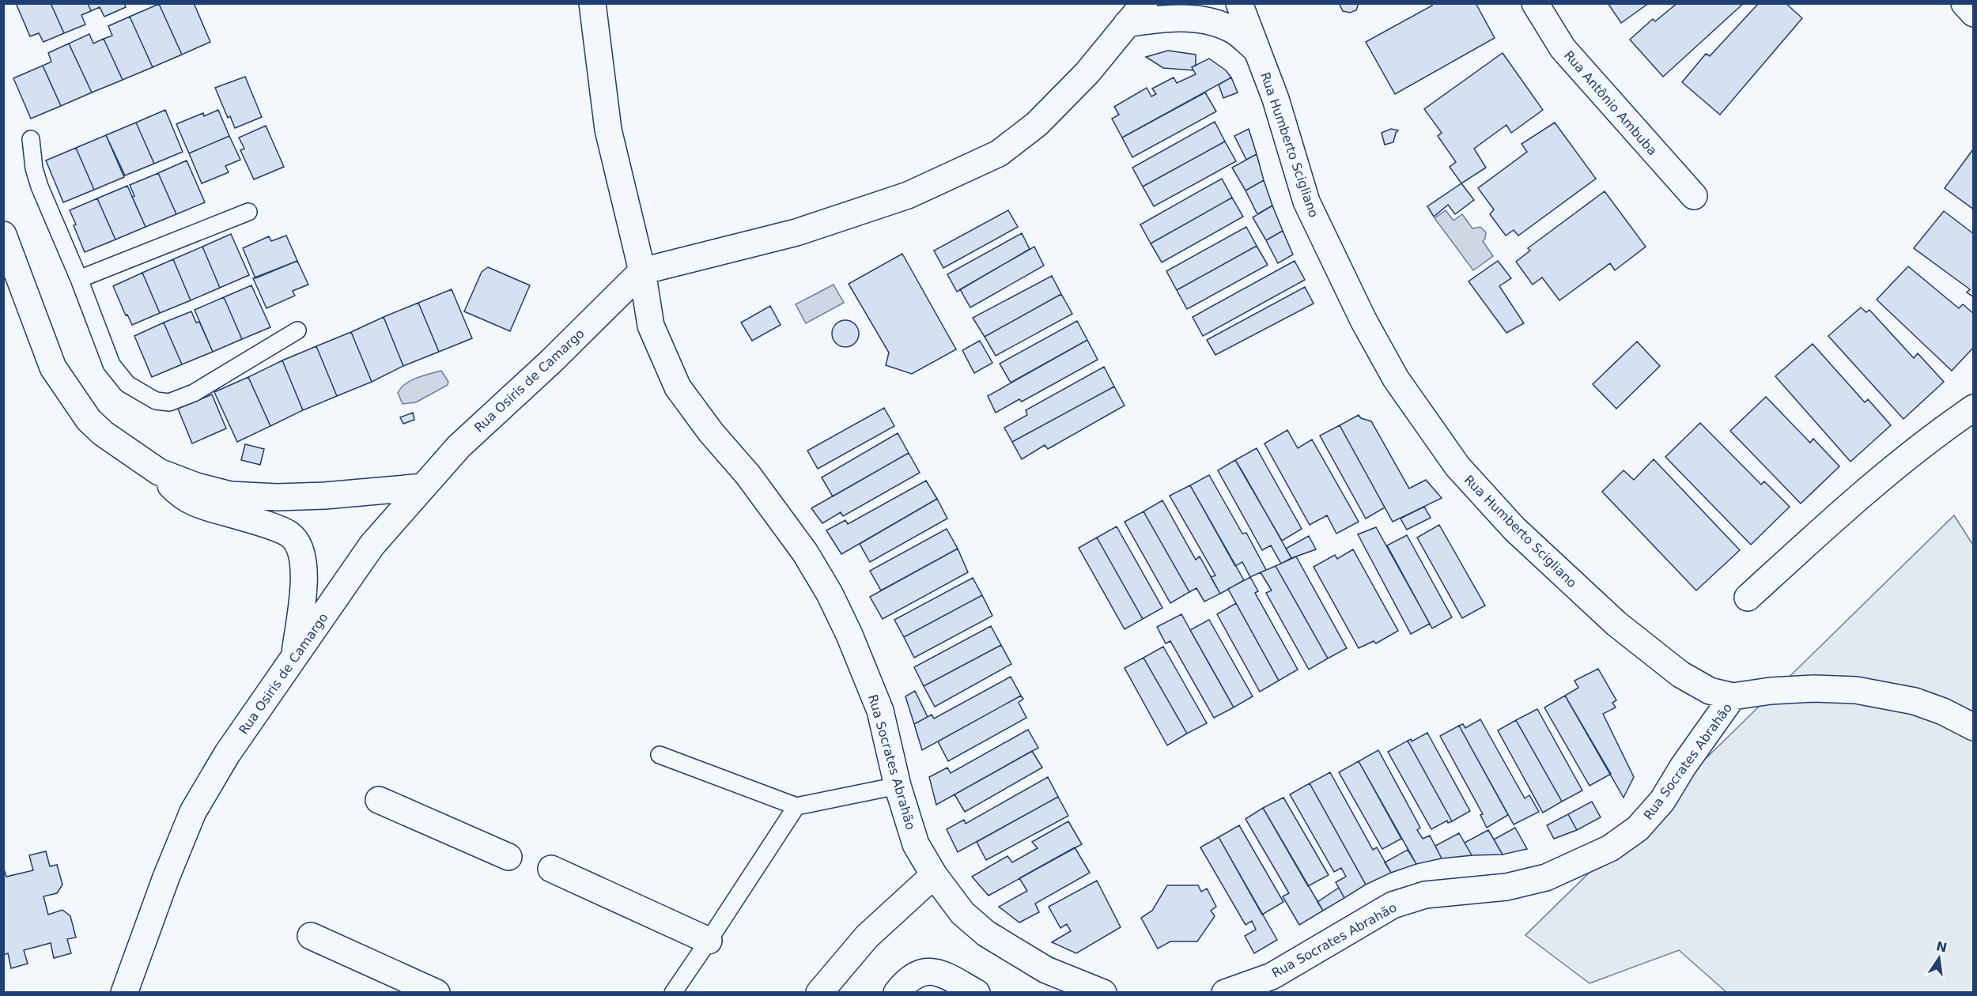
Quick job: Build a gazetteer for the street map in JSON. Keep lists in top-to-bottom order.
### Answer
{
  "streets": {
    "street": [
      "Rua Antônio Ambuba",
      "Rua Humberto Scigliano",
      "Rua Osiris de Camargo",
      "Rua Socrates Abrahão"
    ]
  },
  "crossings": [
    ["Rua Humberto Scigliano", "Rua Socrates Abrahão"],
    ["Rua Osiris de Camargo", "Rua Socrates Abrahão"]
  ],
  "north": "top"
}
